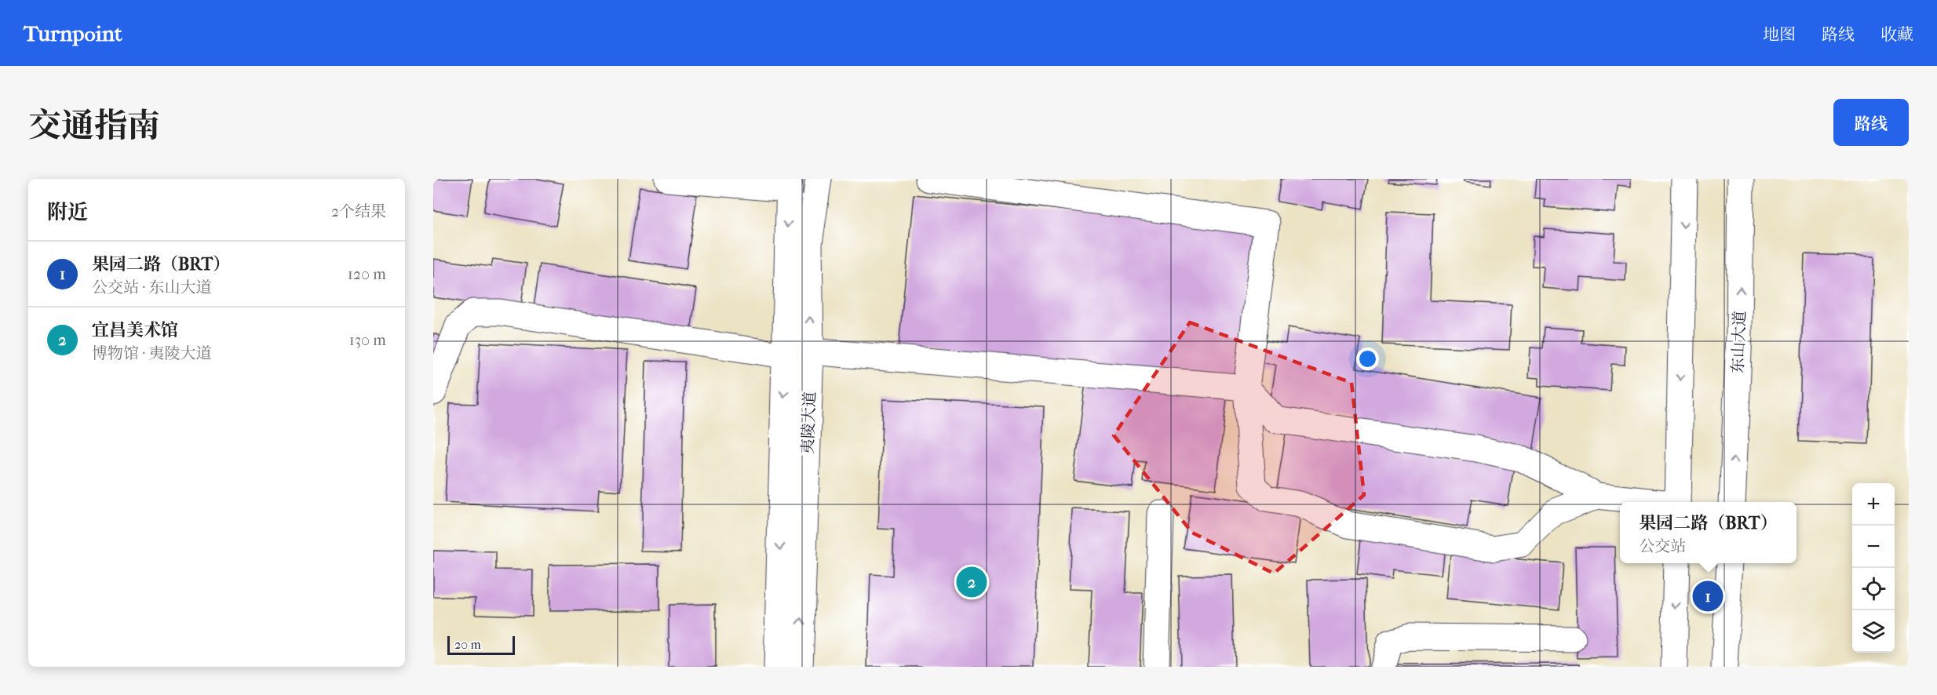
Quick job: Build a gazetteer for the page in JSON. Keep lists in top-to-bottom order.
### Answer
{
  "streets": {
    "street": ["东山大道", "夷陵大道"]
  },
  "scale_bar": "20 m",
  "page": {
    "header": "Turnpoint",
    "nav": ["地图", "路线", "收藏"],
    "title": "交通指南",
    "buttons": "路线",
    "heading": ["附近", "2个结果"],
    "list": [
      {
        "mark": "1",
        "name": "果园二路（BRT）",
        "note": "公交站 · 东山大道",
        "value": "120 m"
      },
      {
        "mark": "2",
        "name": "宜昌美术馆",
        "note": "博物馆 · 夷陵大道",
        "value": "130 m"
      }
    ],
    "map_buttons": ["+", "−"],
    "popup": ["果园二路（BRT）", "公交站"],
    "pins": ["2", "1"],
    "scale": "20 m"
  }
}
